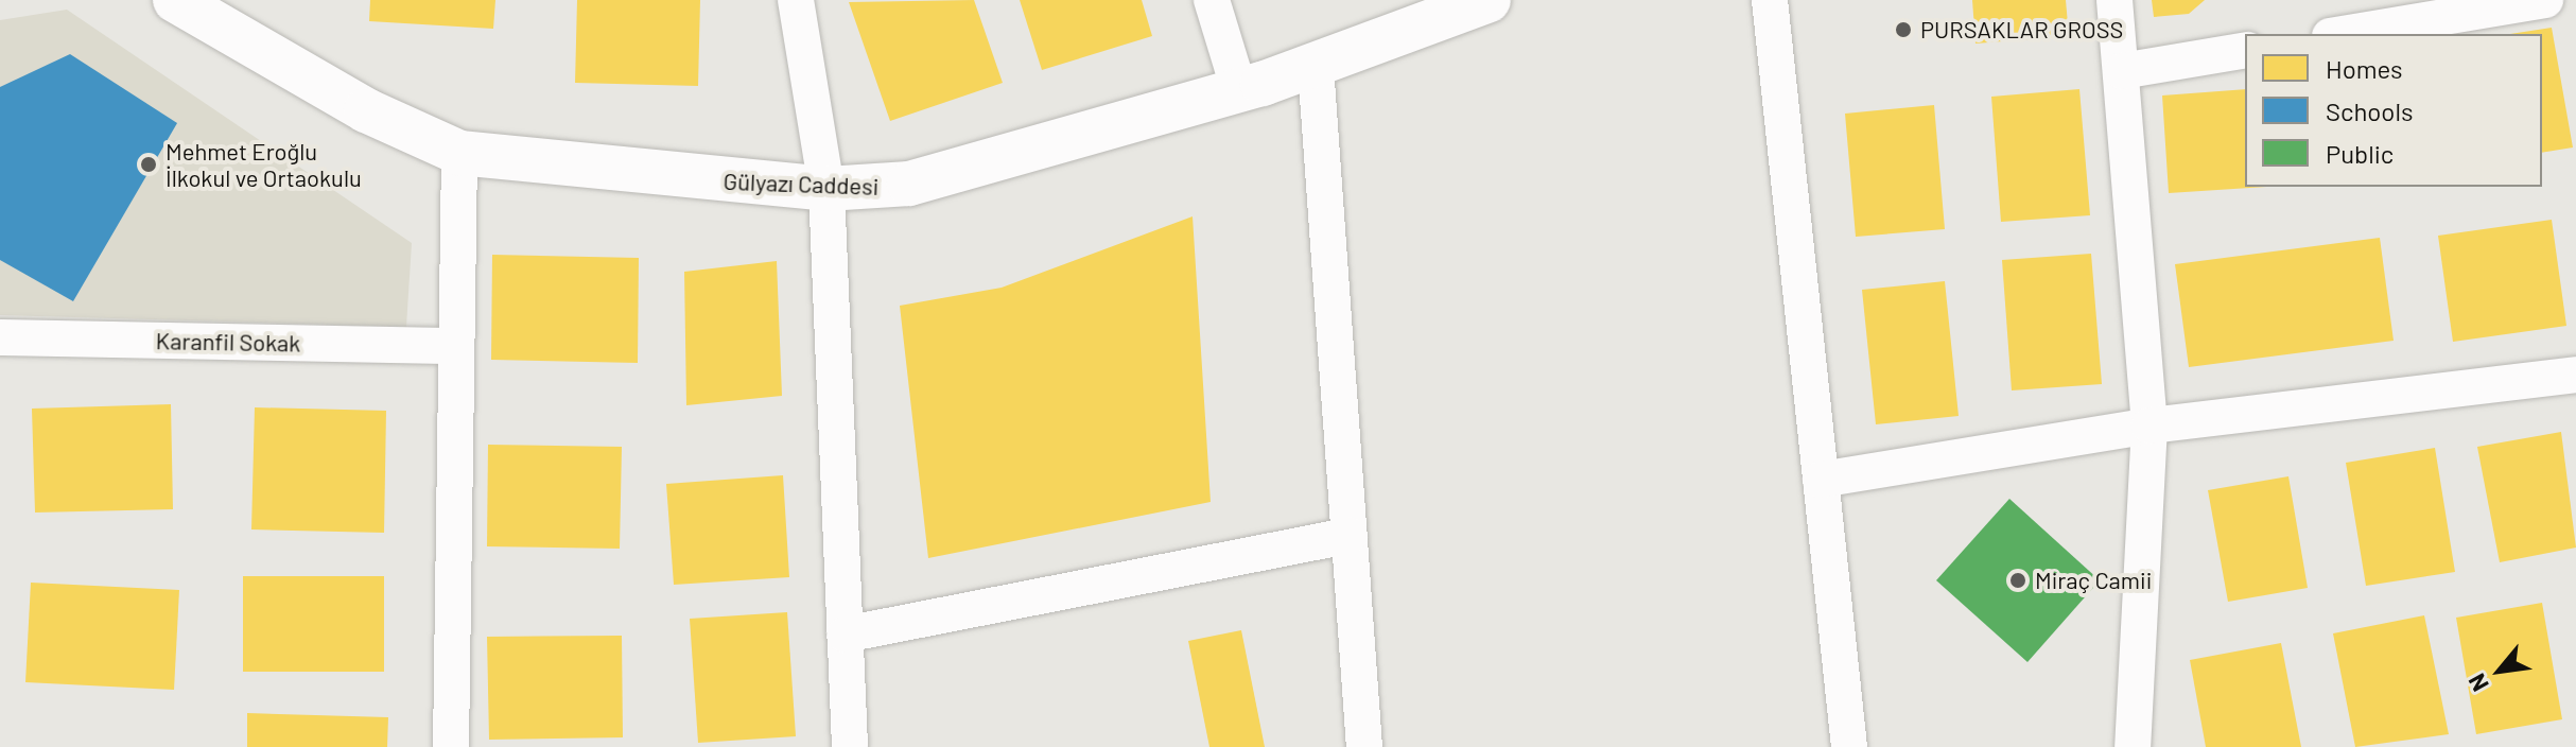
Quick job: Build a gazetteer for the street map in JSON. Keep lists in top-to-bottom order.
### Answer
{
  "streets": {
    "street": ["Gülyazı Caddesi", "Karanfil Sokak"]
  },
  "places": ["PURSAKLAR GROSS", "Mehmet Eroğlu İlkokul ve Ortaokulu", "Miraç Camii"],
  "legend": ["Homes", "Schools", "Public"],
  "north": "bottom left"
}
